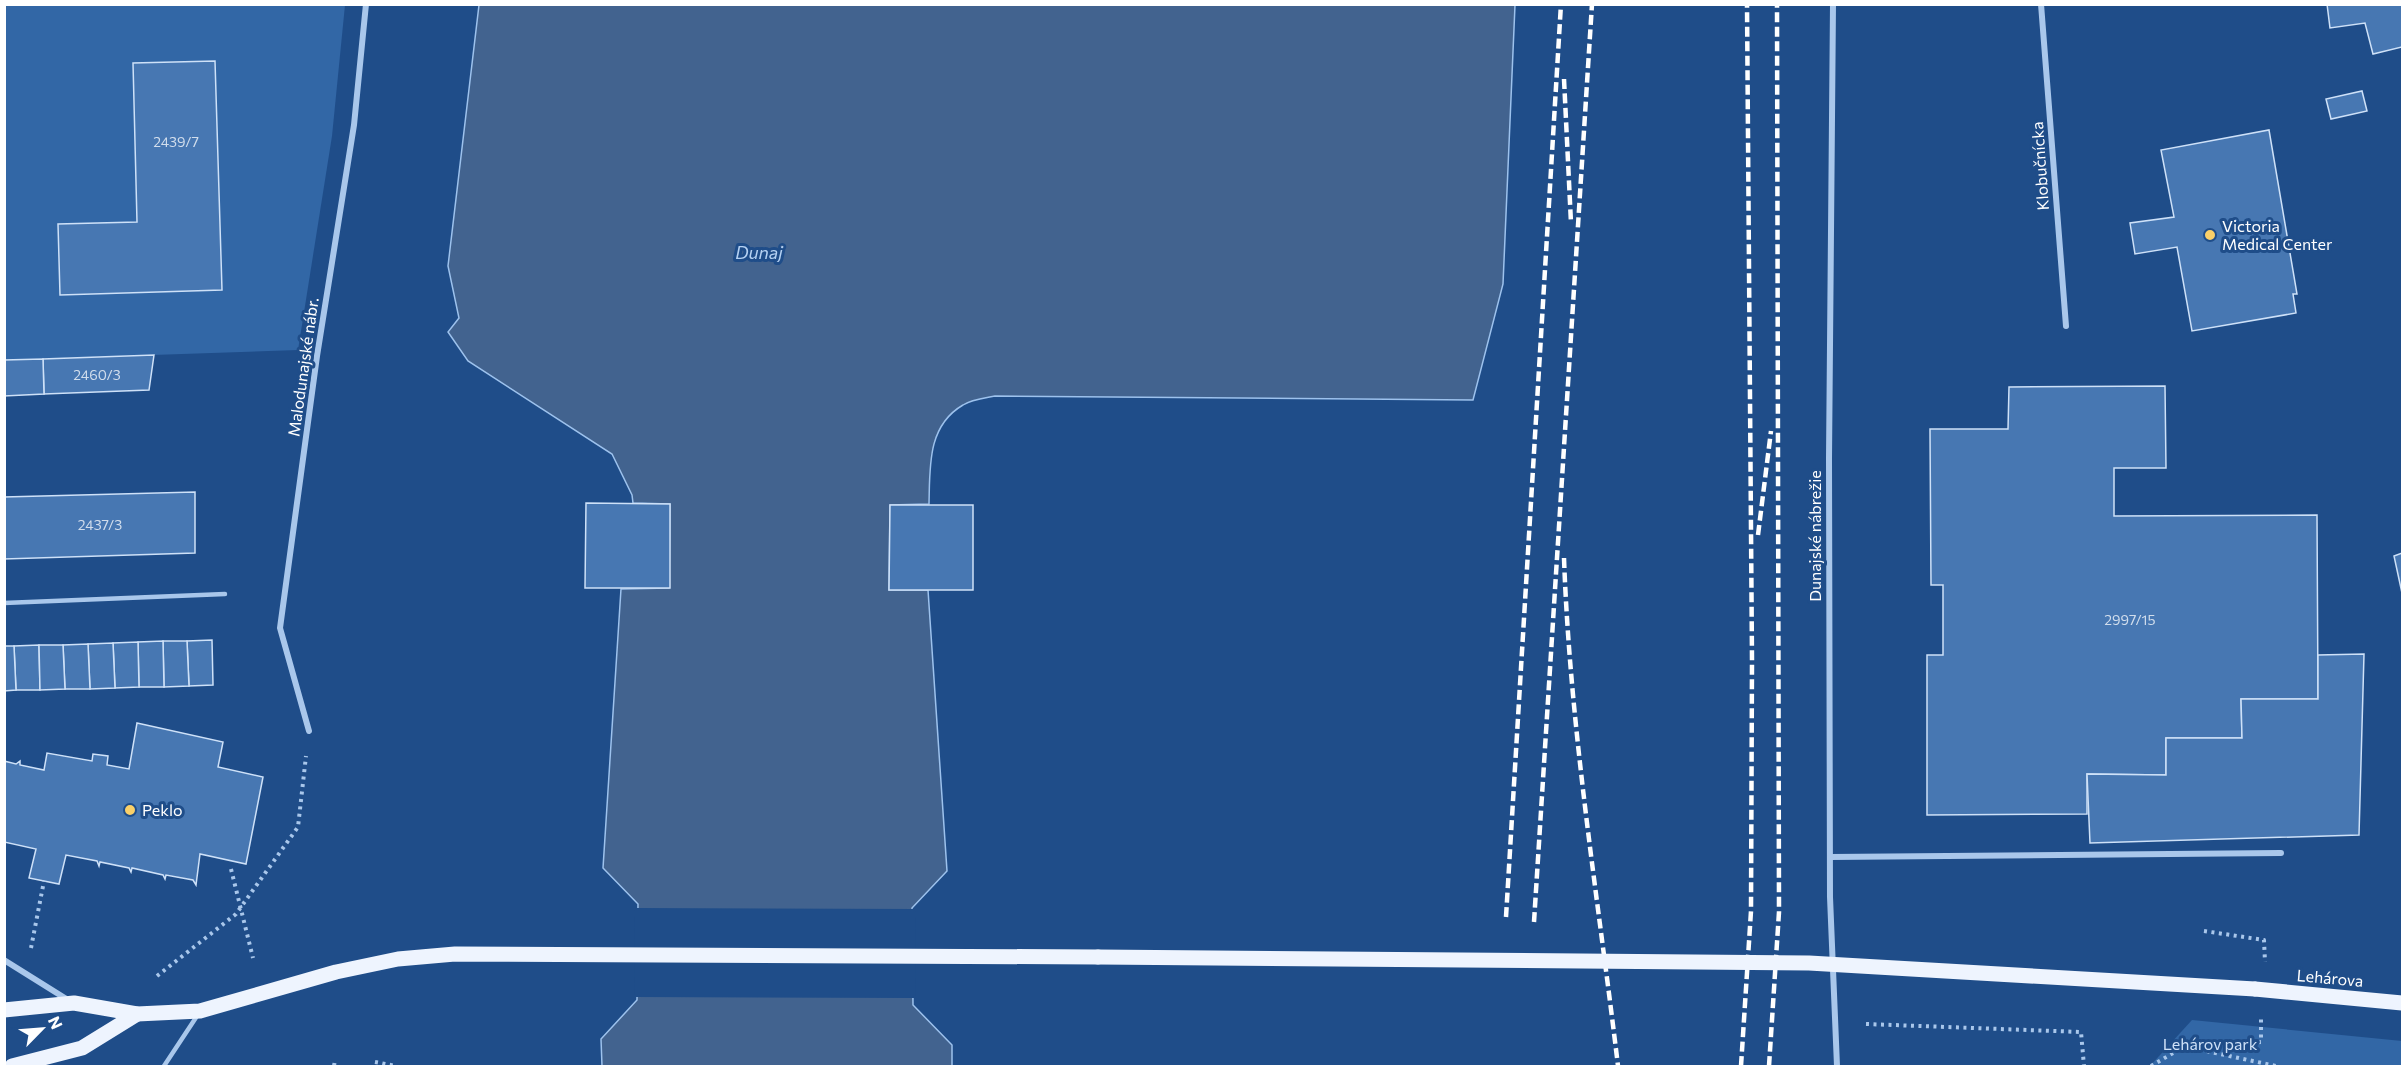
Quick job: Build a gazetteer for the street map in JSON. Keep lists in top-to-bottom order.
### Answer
{
  "streets": {
    "main road": ["Lehárova"],
    "street": ["Klobučnícka", "Malodunajské nábr.", "Dunajské nábrežie"]
  },
  "water": ["Dunaj"],
  "parks": ["Lehárov park"],
  "places": ["Victoria Medical Center", "Peklo"],
  "house_numbers": [
    "2439/7",
    "2460/3",
    "2437/3",
    "2997/15"
  ],
  "north": "top right"
}
